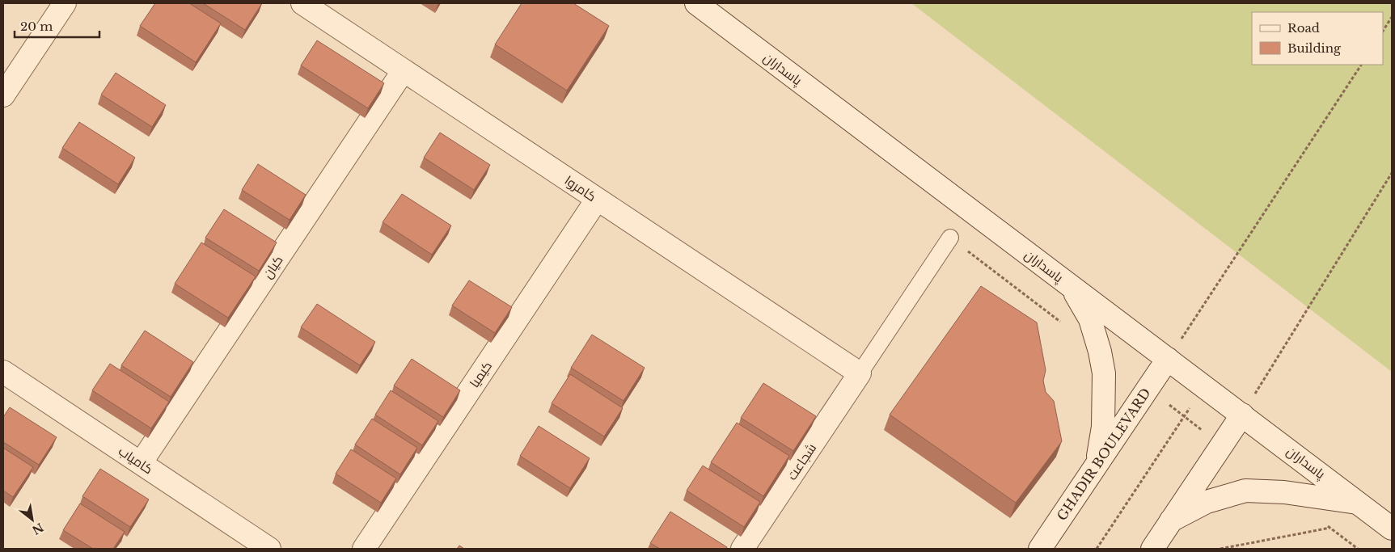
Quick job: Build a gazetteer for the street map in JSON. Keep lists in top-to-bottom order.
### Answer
{
  "streets": {
    "street": [
      "پاسداران",
      "کامروا",
      "کیان",
      "کیمیا",
      "GHADIR BOULEVARD",
      "کامیاب",
      "شجاعت"
    ]
  },
  "crossings": [
    ["پاسداران", "GHADIR BOULEVARD"],
    ["کامروا", "کیان"],
    ["کامروا", "کیمیا"],
    ["کامروا", "شجاعت"],
    ["کیان", "کامیاب"]
  ],
  "legend": ["Road", "Building"],
  "scale_bar": "20 m",
  "north": "bottom right"
}
